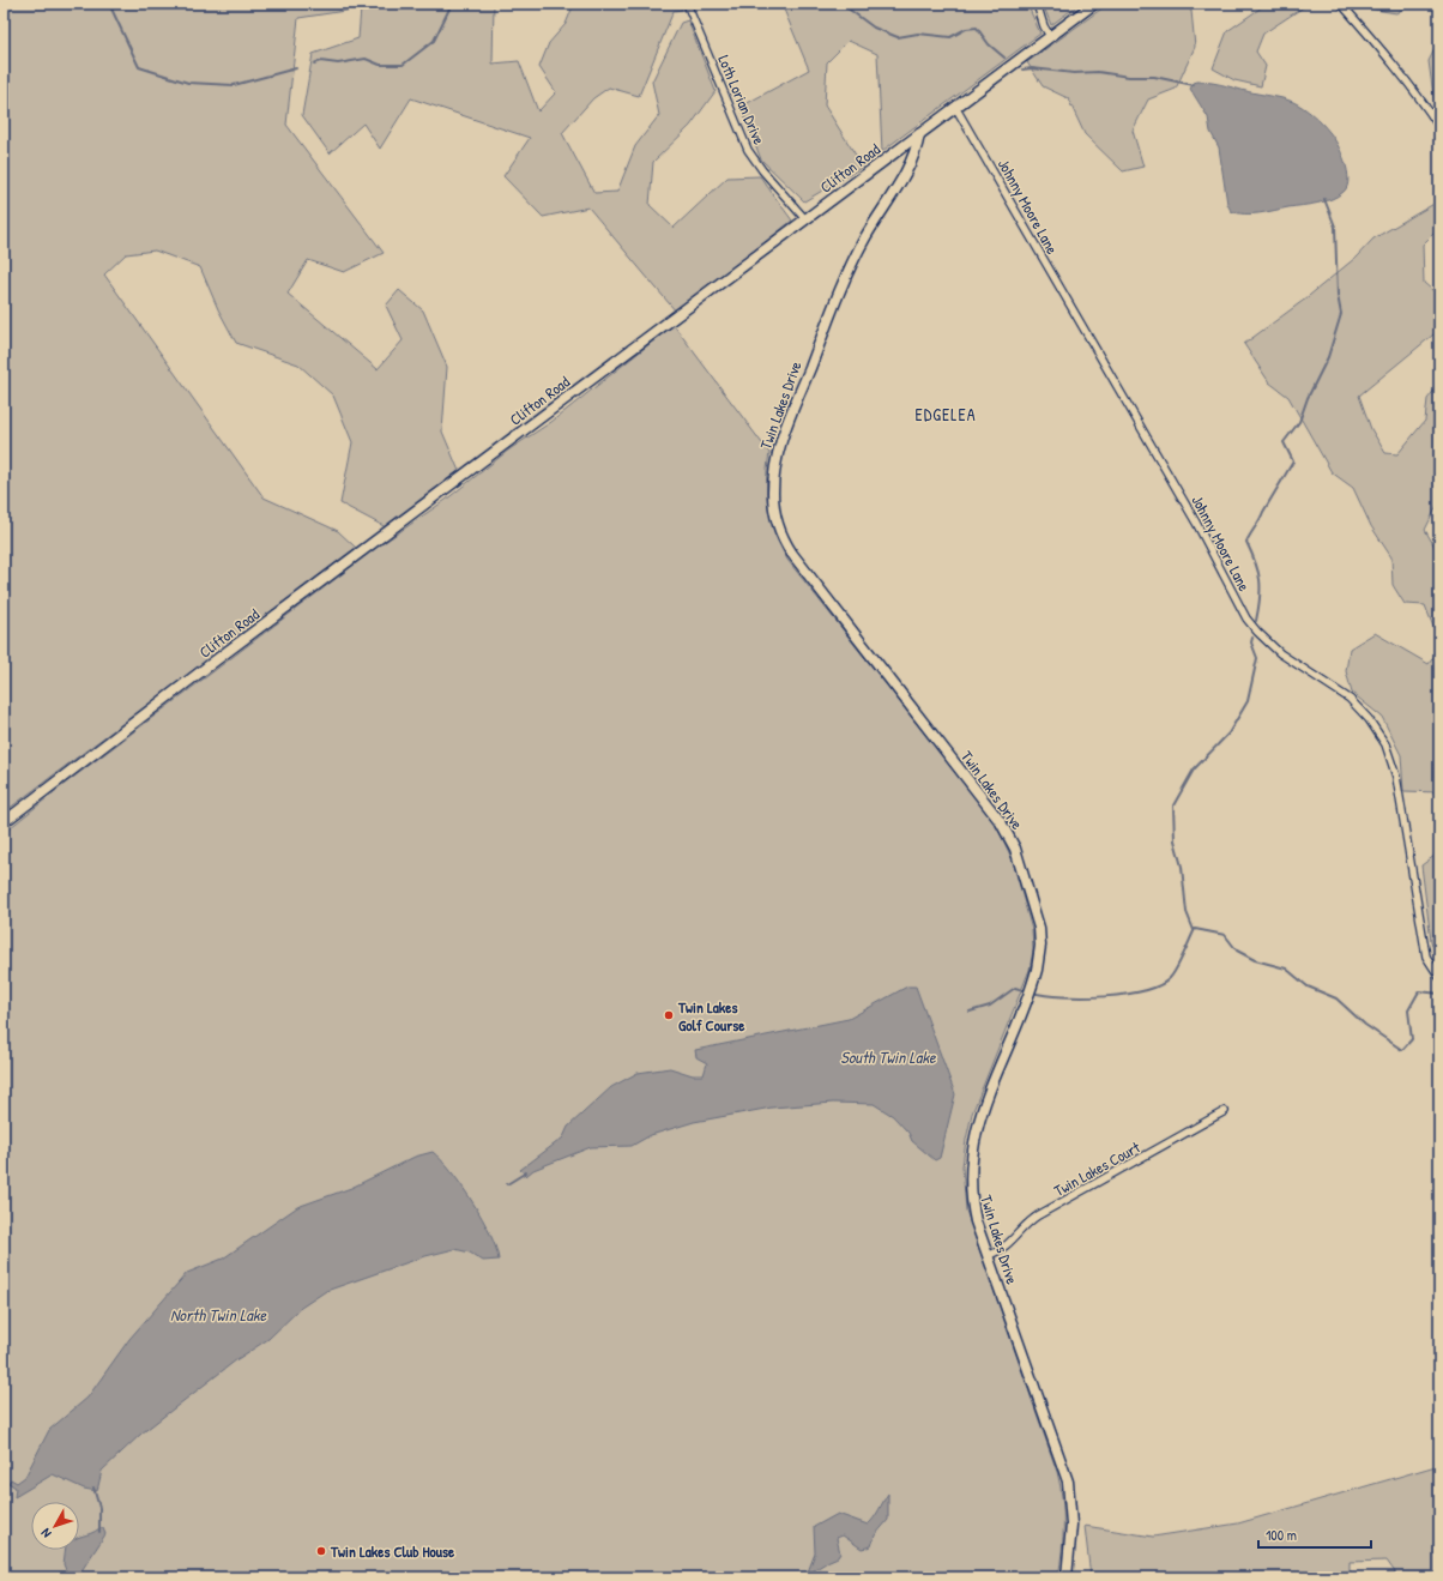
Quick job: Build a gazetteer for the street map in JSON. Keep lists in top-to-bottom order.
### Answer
{
  "streets": {
    "street": [
      "Loth Lorian Drive",
      "Clifton Road",
      "Johnny Moore Lane",
      "Twin Lakes Drive",
      "Twin Lakes Court"
    ]
  },
  "crossings": [
    ["Loth Lorian Drive", "Clifton Road"],
    ["Clifton Road", "Johnny Moore Lane"],
    ["Clifton Road", "Twin Lakes Drive"],
    ["Twin Lakes Drive", "Twin Lakes Court"]
  ],
  "districts": ["EDGELEA"],
  "water": ["South Twin Lake", "North Twin Lake"],
  "places": ["Twin Lakes Golf Course", "Twin Lakes Club House"],
  "scale_bar": "100 m",
  "north": "bottom left"
}
